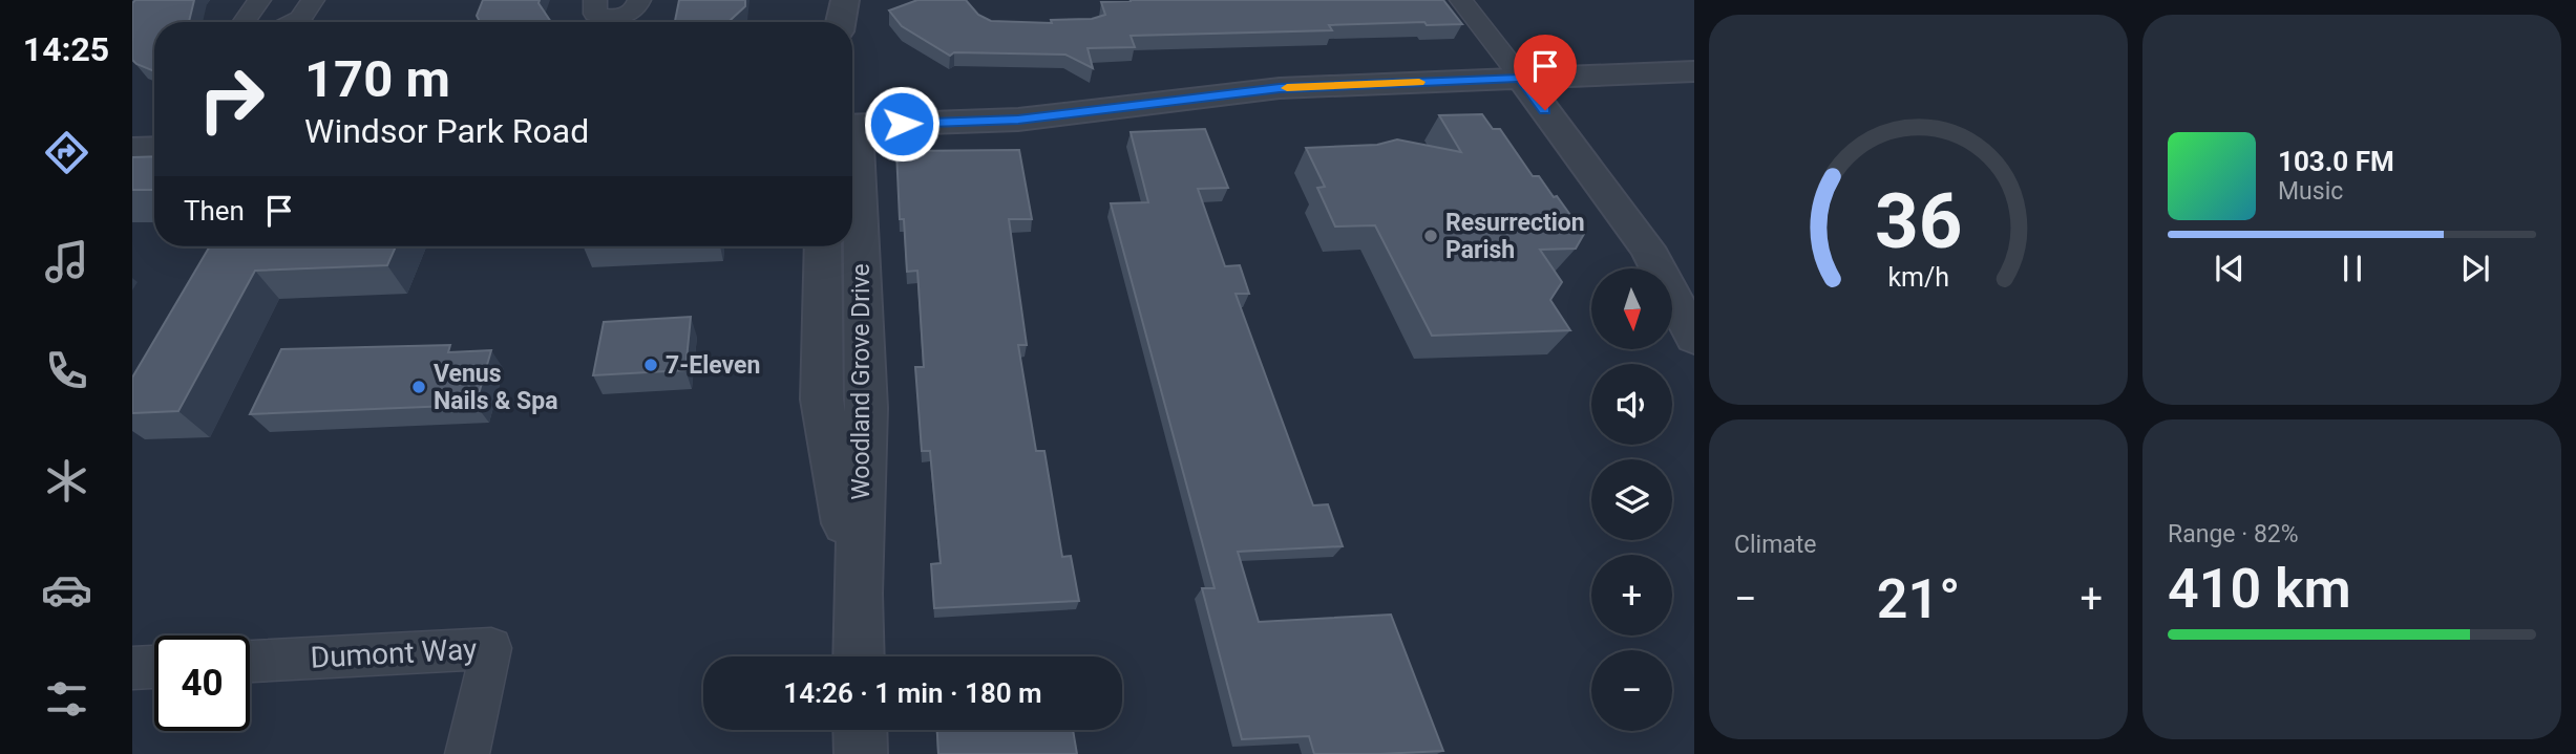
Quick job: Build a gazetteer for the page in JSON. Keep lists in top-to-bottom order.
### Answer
{
  "streets": {
    "street": ["Woodland Grove Drive", "Dumont Way"]
  },
  "places": ["Resurrection Parish", "7-Eleven", "Venus Nails & Spa"],
  "north": "bottom",
  "page": {
    "tabs": "14:25",
    "turn": ["170 m", "Windsor Park Road"],
    "song": ["103.0 FM", "Music"],
    "then": "Then",
    "map_buttons": ["+", "−"],
    "tile": [
      "Climate",
      ["Range · 82%", "410 km"]
    ],
    "heat": ["−", "21°", "+"],
    "limit": "40",
    "trip": "14:26 · 1 min · 180 m",
    "gauge": ["36", "km/h"]
  }
}
